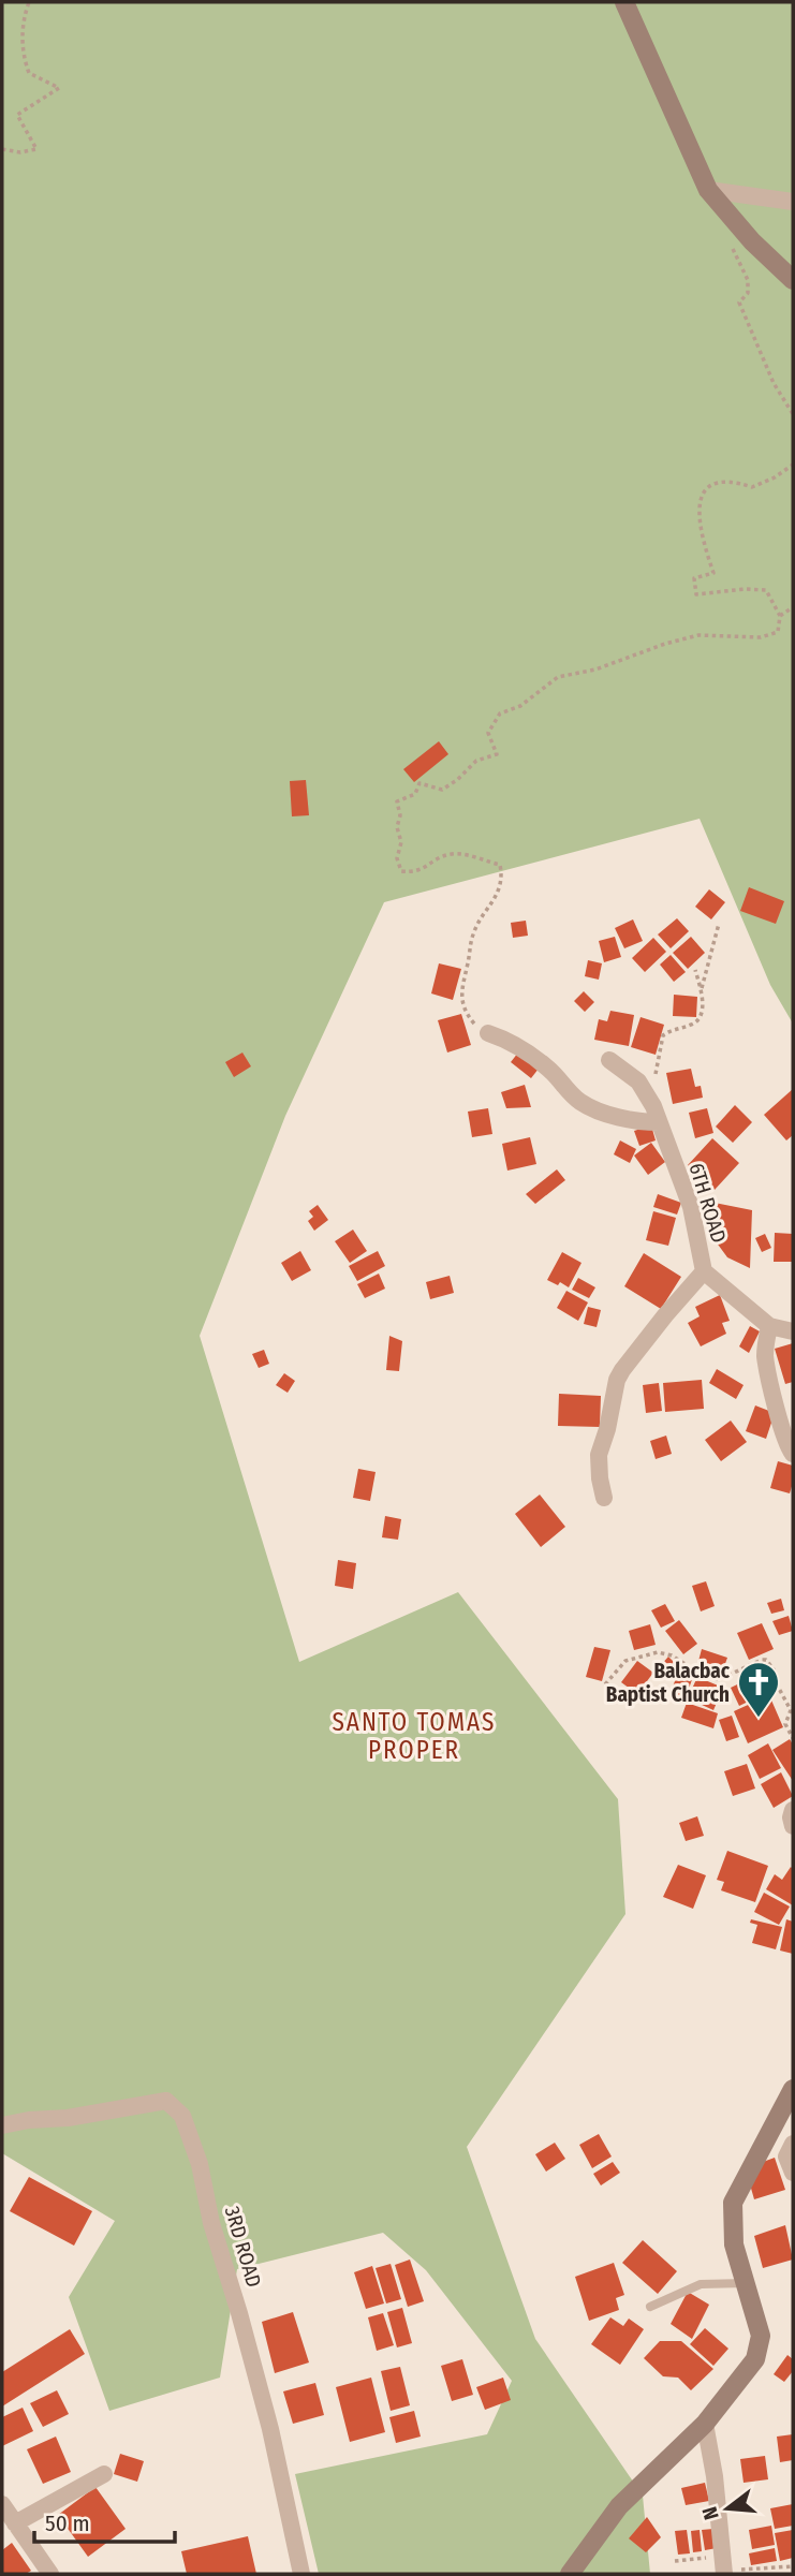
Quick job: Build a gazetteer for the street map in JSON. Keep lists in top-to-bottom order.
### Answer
{
  "streets": {
    "street": ["6TH ROAD", "3RD ROAD"]
  },
  "districts": ["SANTO TOMAS PROPER"],
  "places": {
    "church": ["Balacbac Baptist Church"]
  },
  "scale_bar": "50 m",
  "north": "left"
}
